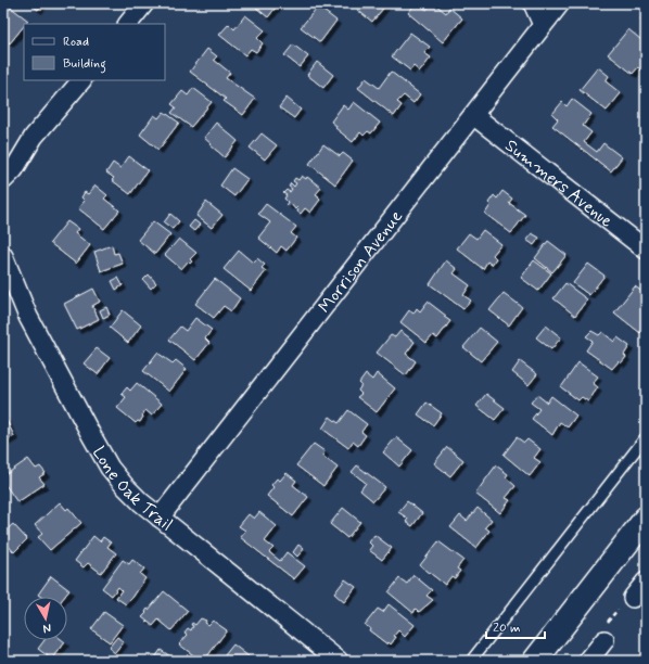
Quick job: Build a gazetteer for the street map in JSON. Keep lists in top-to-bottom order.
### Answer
{
  "streets": {
    "street": ["Summers Avenue", "Morrison Avenue", "Lone Oak Trail"]
  },
  "crossings": [
    ["Summers Avenue", "Morrison Avenue"],
    ["Morrison Avenue", "Lone Oak Trail"]
  ],
  "legend": ["Road", "Building"],
  "scale_bar": "20 m",
  "north": "bottom"
}
